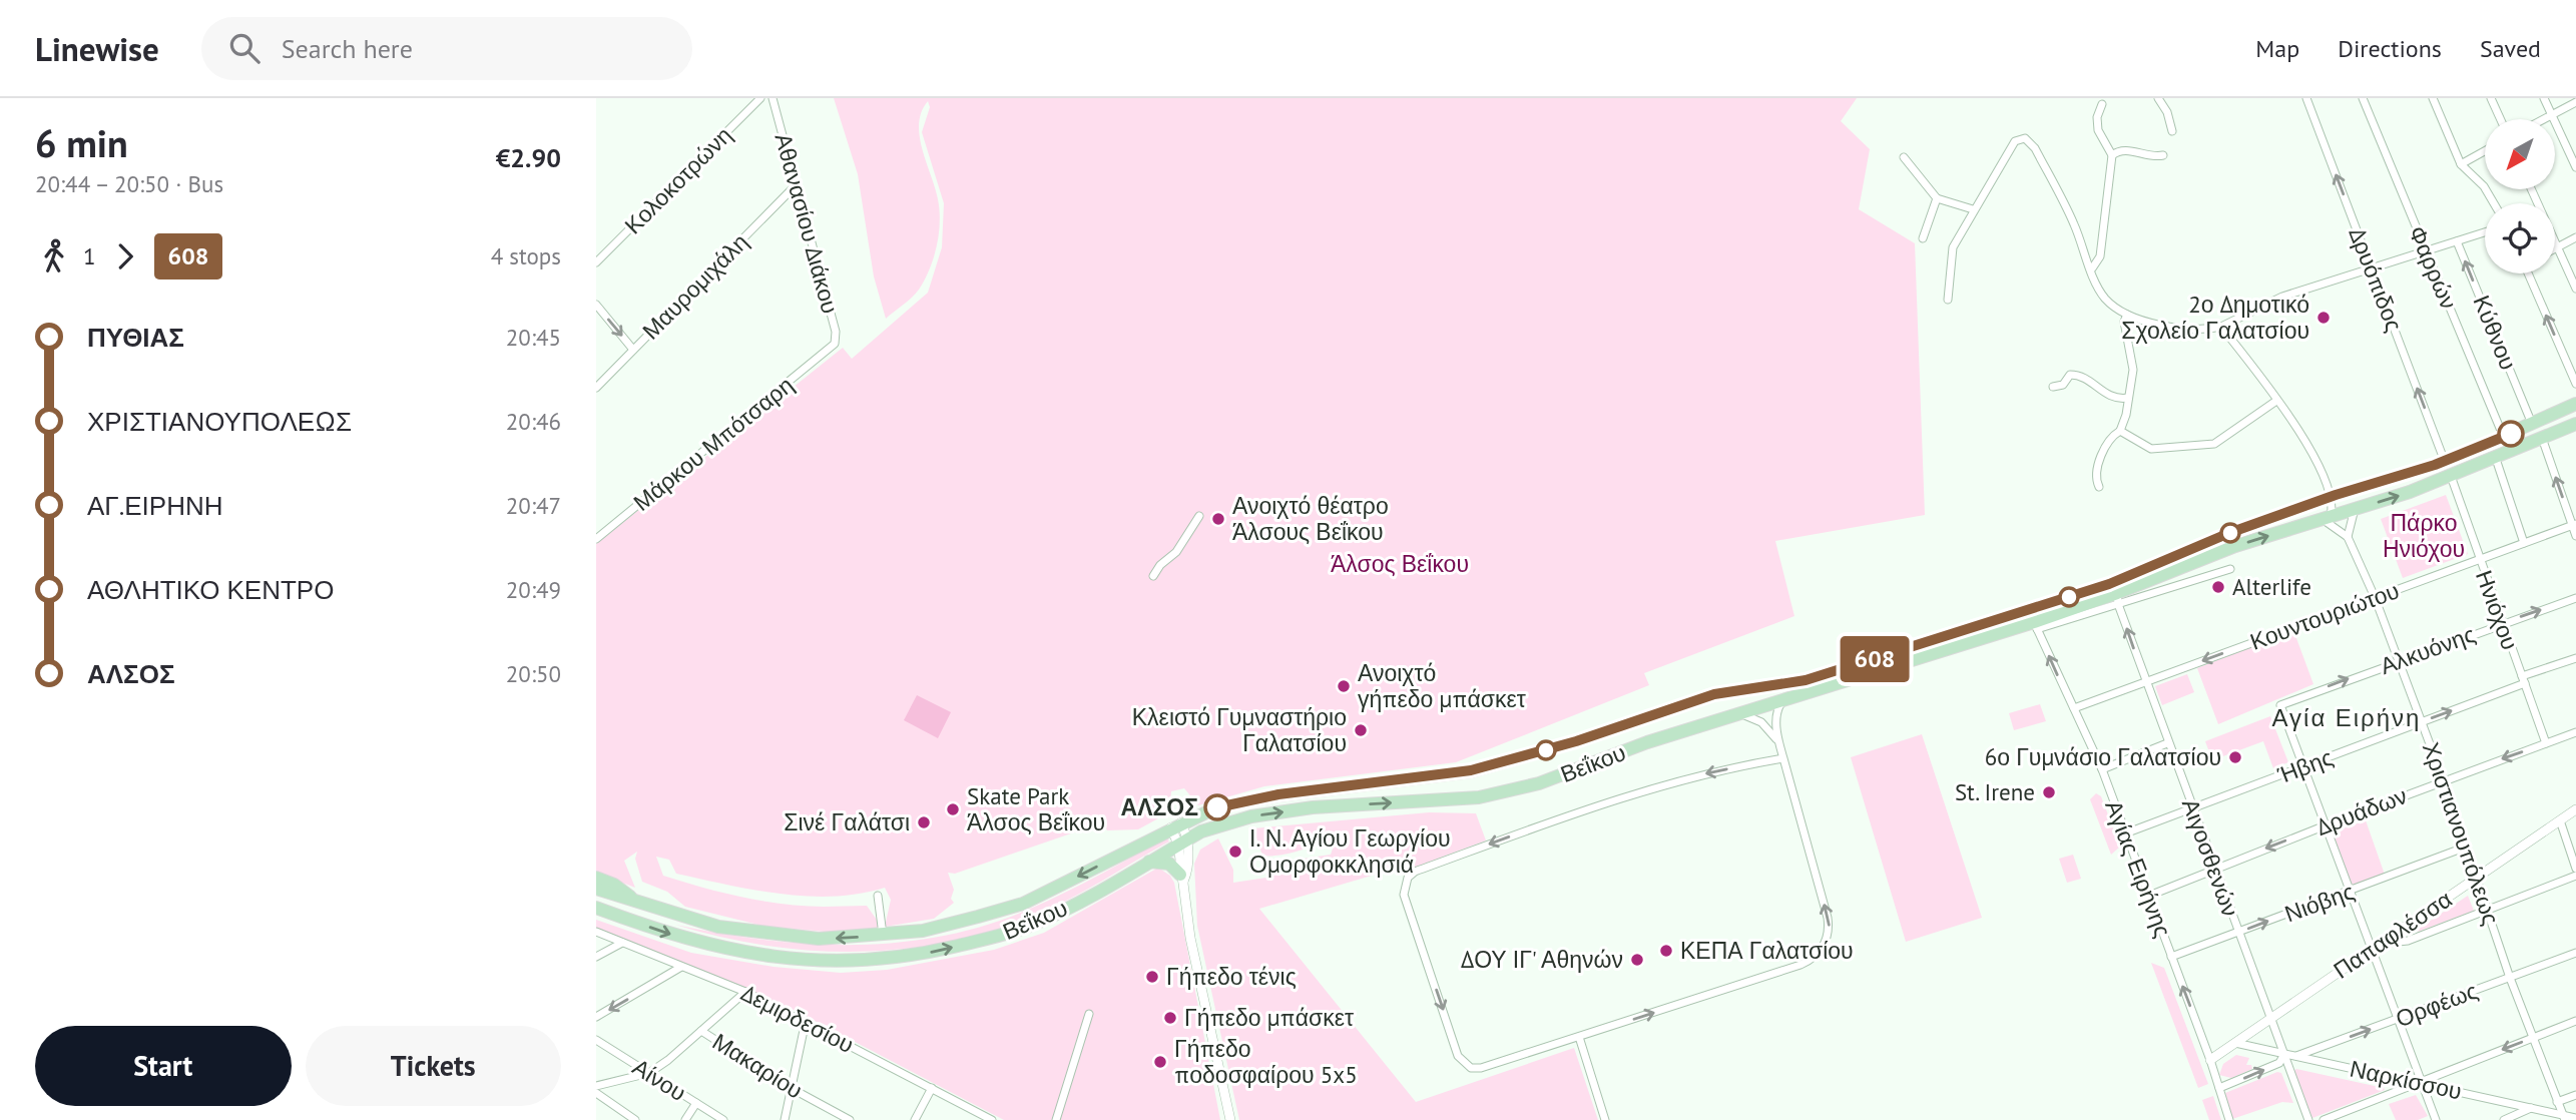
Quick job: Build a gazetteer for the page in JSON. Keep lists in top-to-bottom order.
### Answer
{
  "streets": {
    "main road": ["Βεΐκου"],
    "street": [
      "Κολοκοτρώνη",
      "Αθανασίου Διάκου",
      "Φαρρών",
      "Δρυόπιδος",
      "Μαυρομιχάλη",
      "Κύθνου",
      "Μάρκου Μπότσαρη",
      "Ηνιόχου",
      "Κουντουριώτου",
      "Αλκυόνης",
      "Ήβης",
      "Δρυάδων",
      "Χριστιανουπόλεως",
      "Αιγοσθενών",
      "Αγίας Ειρήνης",
      "Νιόβης",
      "Παπαφλέσσα",
      "Ορφέως",
      "Δεμιρδεσίου",
      "Μακαρίου",
      "Αίνου",
      "Ναρκίσσου"
    ]
  },
  "crossings": [
    ["Αθανασίου Διάκου", "Μαυρομιχάλη"],
    ["Αθανασίου Διάκου", "Μάρκου Μπότσαρη"],
    ["Φαρρών", "Βεΐκου"],
    ["Δρυόπιδος", "Βεΐκου"],
    ["Κύθνου", "Βεΐκου"],
    ["Ηνιόχου", "Κουντουριώτου"],
    ["Ηνιόχου", "Αλκυόνης"],
    ["Ηνιόχου", "Βεΐκου"],
    ["Ηνιόχου", "Ήβης"],
    ["Ηνιόχου", "Δρυάδων"],
    ["Κουντουριώτου", "Χριστιανουπόλεως"],
    ["Κουντουριώτου", "Αιγοσθενών"],
    ["Κουντουριώτου", "Αγίας Ειρήνης"],
    ["Αλκυόνης", "Ήβης"],
    ["Αλκυόνης", "Χριστιανουπόλεως"],
    ["Βεΐκου", "Αιγοσθενών"],
    ["Βεΐκου", "Αγίας Ειρήνης"],
    ["Ήβης", "Χριστιανουπόλεως"],
    ["Ήβης", "Αιγοσθενών"],
    ["Ήβης", "Αγίας Ειρήνης"],
    ["Δρυάδων", "Χριστιανουπόλεως"],
    ["Δρυάδων", "Αιγοσθενών"],
    ["Δρυάδων", "Αγίας Ειρήνης"],
    ["Χριστιανουπόλεως", "Νιόβης"],
    ["Χριστιανουπόλεως", "Παπαφλέσσα"],
    ["Χριστιανουπόλεως", "Ορφέως"],
    ["Χριστιανουπόλεως", "Ναρκίσσου"],
    ["Αιγοσθενών", "Νιόβης"],
    ["Αιγοσθενών", "Παπαφλέσσα"],
    ["Αιγοσθενών", "Ναρκίσσου"],
    ["Αγίας Ειρήνης", "Νιόβης"],
    ["Αγίας Ειρήνης", "Παπαφλέσσα"],
    ["Παπαφλέσσα", "Ναρκίσσου"],
    ["Ορφέως", "Ναρκίσσου"]
  ],
  "one_way": [
    "Δρυόπιδος",
    "Κουντουριώτου",
    "Δρυάδων",
    "Αγίας Ειρήνης",
    "Νιόβης",
    "Ορφέως"
  ],
  "districts": ["Αγία Ειρήνη"],
  "parks": ["Πάρκο Ηνιόχου", "Άλσος Βεΐκου"],
  "places": [
    "2ο Δημοτικό Σχολείο Γαλατσίου",
    "Ανοιχτό θέατρο Άλσους Βεΐκου",
    "Alterlife",
    "Ανοιχτό γήπεδο μπάσκετ",
    "Κλειστό Γυμναστήριο Γαλατσίου",
    "6ο Γυμνάσιο Γαλατσίου",
    "St. Irene",
    "ΑΛΣΟΣ",
    "Skate Park Άλσος Βεΐκου",
    "Σινέ Γαλάτσι",
    "Ι. Ν. Αγίου Γεωργίου Ομορφοκκλησιά",
    "ΚΕΠΑ Γαλατσίου",
    "ΔΟΥ ΙΓ' Αθηνών",
    "Γήπεδο τένις",
    "Γήπεδο μπάσκετ",
    "Γήπεδο ποδοσφαίρου 5x5"
  ],
  "lines": ["bus line 608"],
  "north": "bottom left",
  "page": {
    "header": "Linewise",
    "search": "Search here",
    "nav": ["Map", "Directions", "Saved"],
    "heading": ["6 min", "20:44 – 20:50 · Bus", "€2.90"],
    "on_map": "608",
    "legs": ["1", "608", "4 stops"],
    "list": [
      {
        "name": "ΠΥΘΙΑΣ",
        "value": "20:45"
      },
      {
        "name": "ΧΡΙΣΤΙΑΝΟΥΠΟΛΕΩΣ",
        "value": "20:46"
      },
      {
        "name": "ΑΓ.ΕΙΡΗΝΗ",
        "value": "20:47"
      },
      {
        "name": "ΑΘΛΗΤΙΚΟ ΚΕΝΤΡΟ",
        "value": "20:49"
      },
      {
        "name": "ΑΛΣΟΣ",
        "value": "20:50"
      }
    ],
    "buttons": ["Start", "Tickets"]
  }
}
